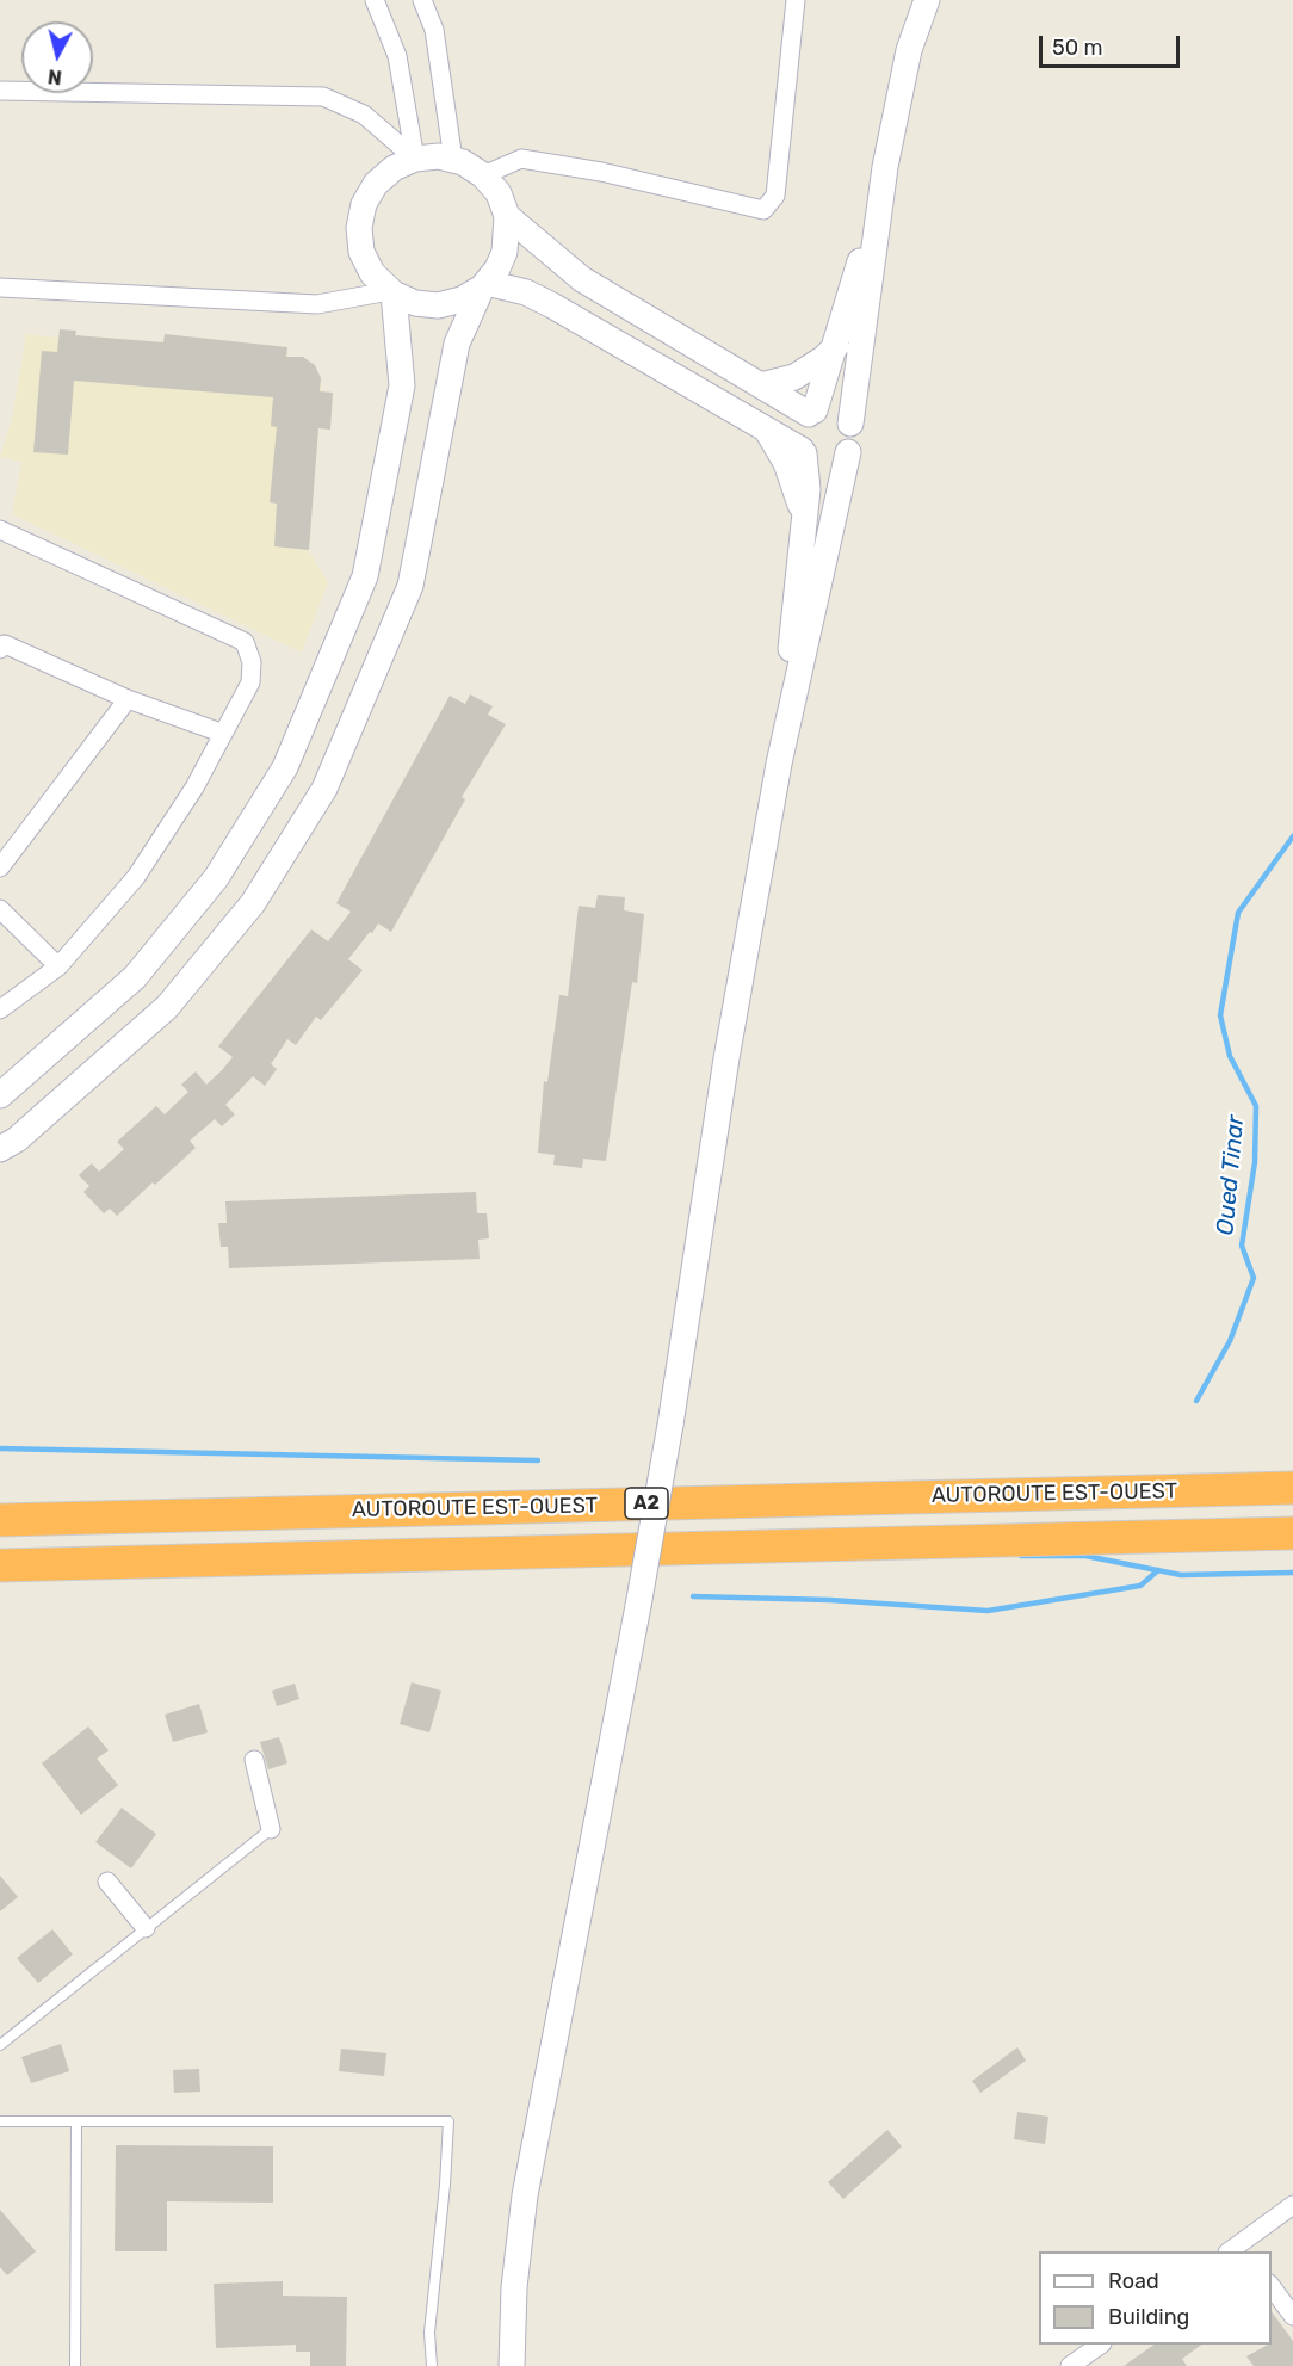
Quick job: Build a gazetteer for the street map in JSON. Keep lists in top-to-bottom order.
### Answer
{
  "streets": {
    "highway": ["AUTOROUTE EST-OUEST", "A2"]
  },
  "water": ["Oued Tinar"],
  "legend": ["Road", "Building"],
  "scale_bar": "50 m",
  "north": "bottom"
}
